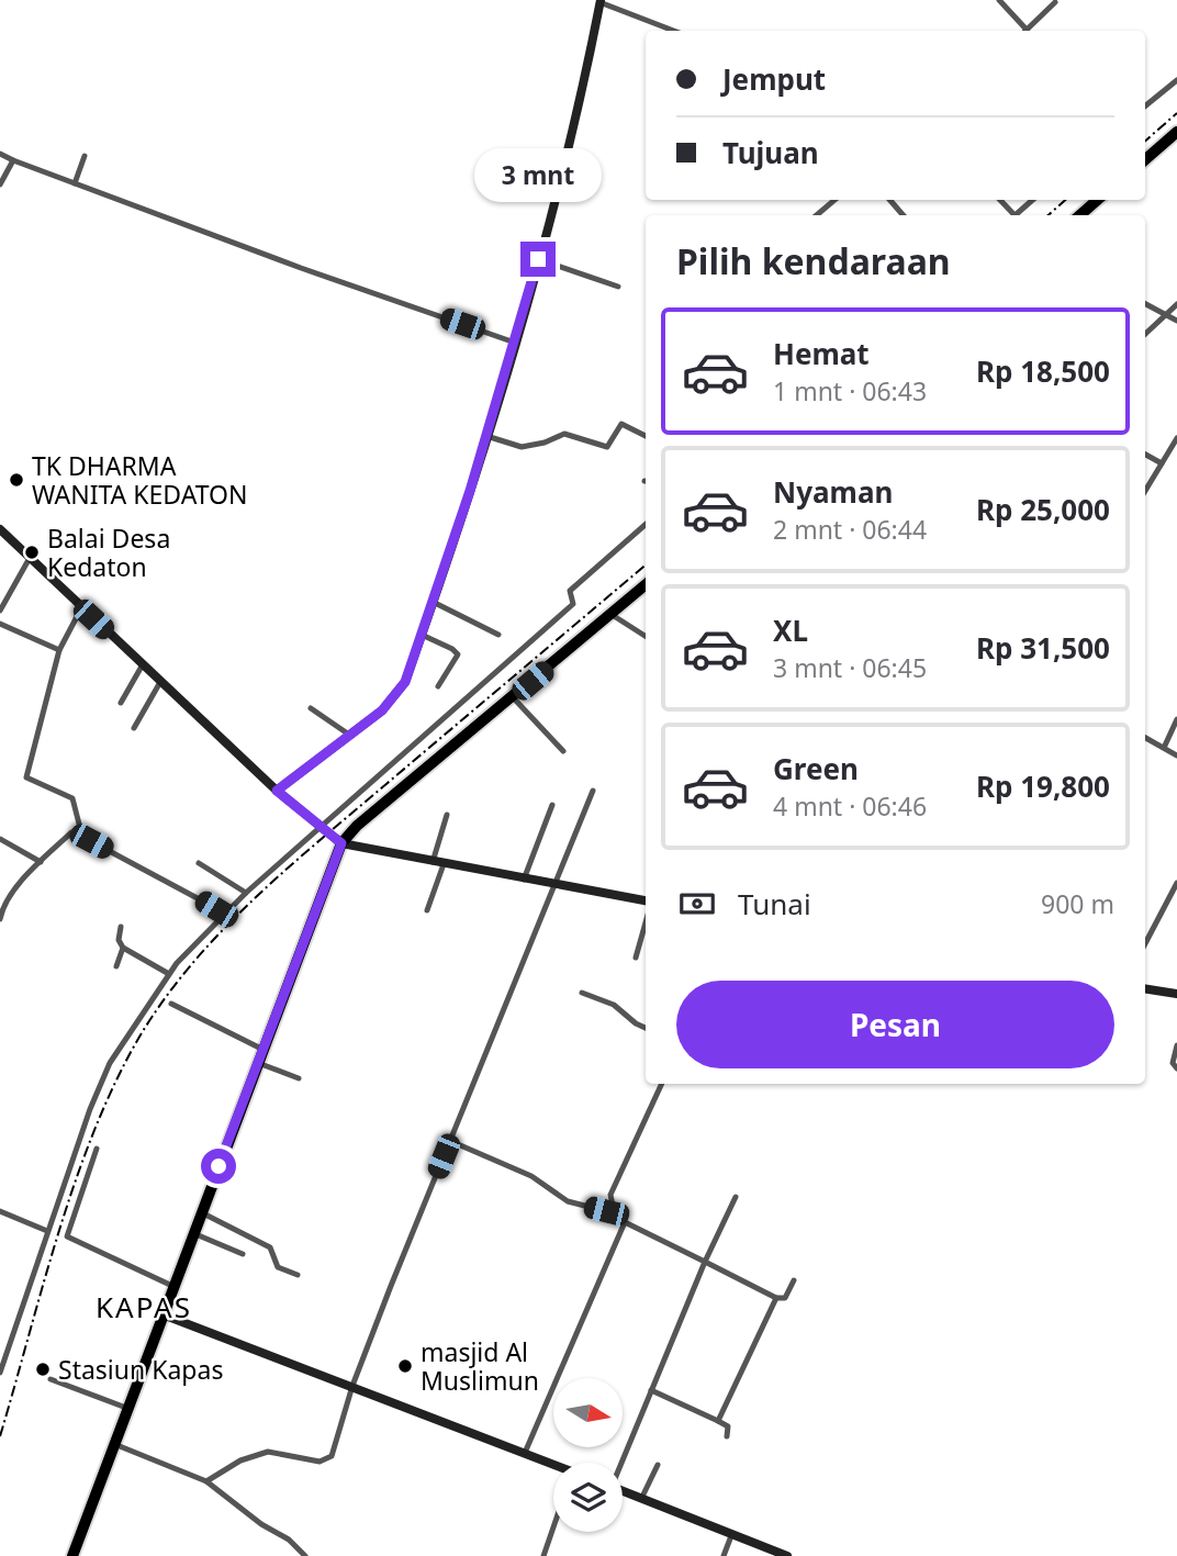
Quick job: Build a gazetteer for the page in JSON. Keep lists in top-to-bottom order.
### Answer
{
  "districts": ["KAPAS"],
  "places": [
    "TK DHARMA WANITA KEDATON",
    "Balai Desa Kedaton",
    "masjid Al Muslimun",
    "Stasiun Kapas"
  ],
  "north": "right",
  "page": {
    "banner": ["Jemput", "Tujuan"],
    "bubble": "3 mnt",
    "heading": "Pilih kendaraan",
    "list": [
      {
        "name": "Hemat",
        "note": "1 mnt · 06:43",
        "value": "Rp 18,500"
      },
      {
        "name": "Nyaman",
        "note": "2 mnt · 06:44",
        "value": "Rp 25,000"
      },
      {
        "name": "XL",
        "note": "3 mnt · 06:45",
        "value": "Rp 31,500"
      },
      {
        "name": "Green",
        "note": "4 mnt · 06:46",
        "value": "Rp 19,800"
      }
    ],
    "pay": ["Tunai", "900 m"],
    "buttons": "Pesan"
  }
}
